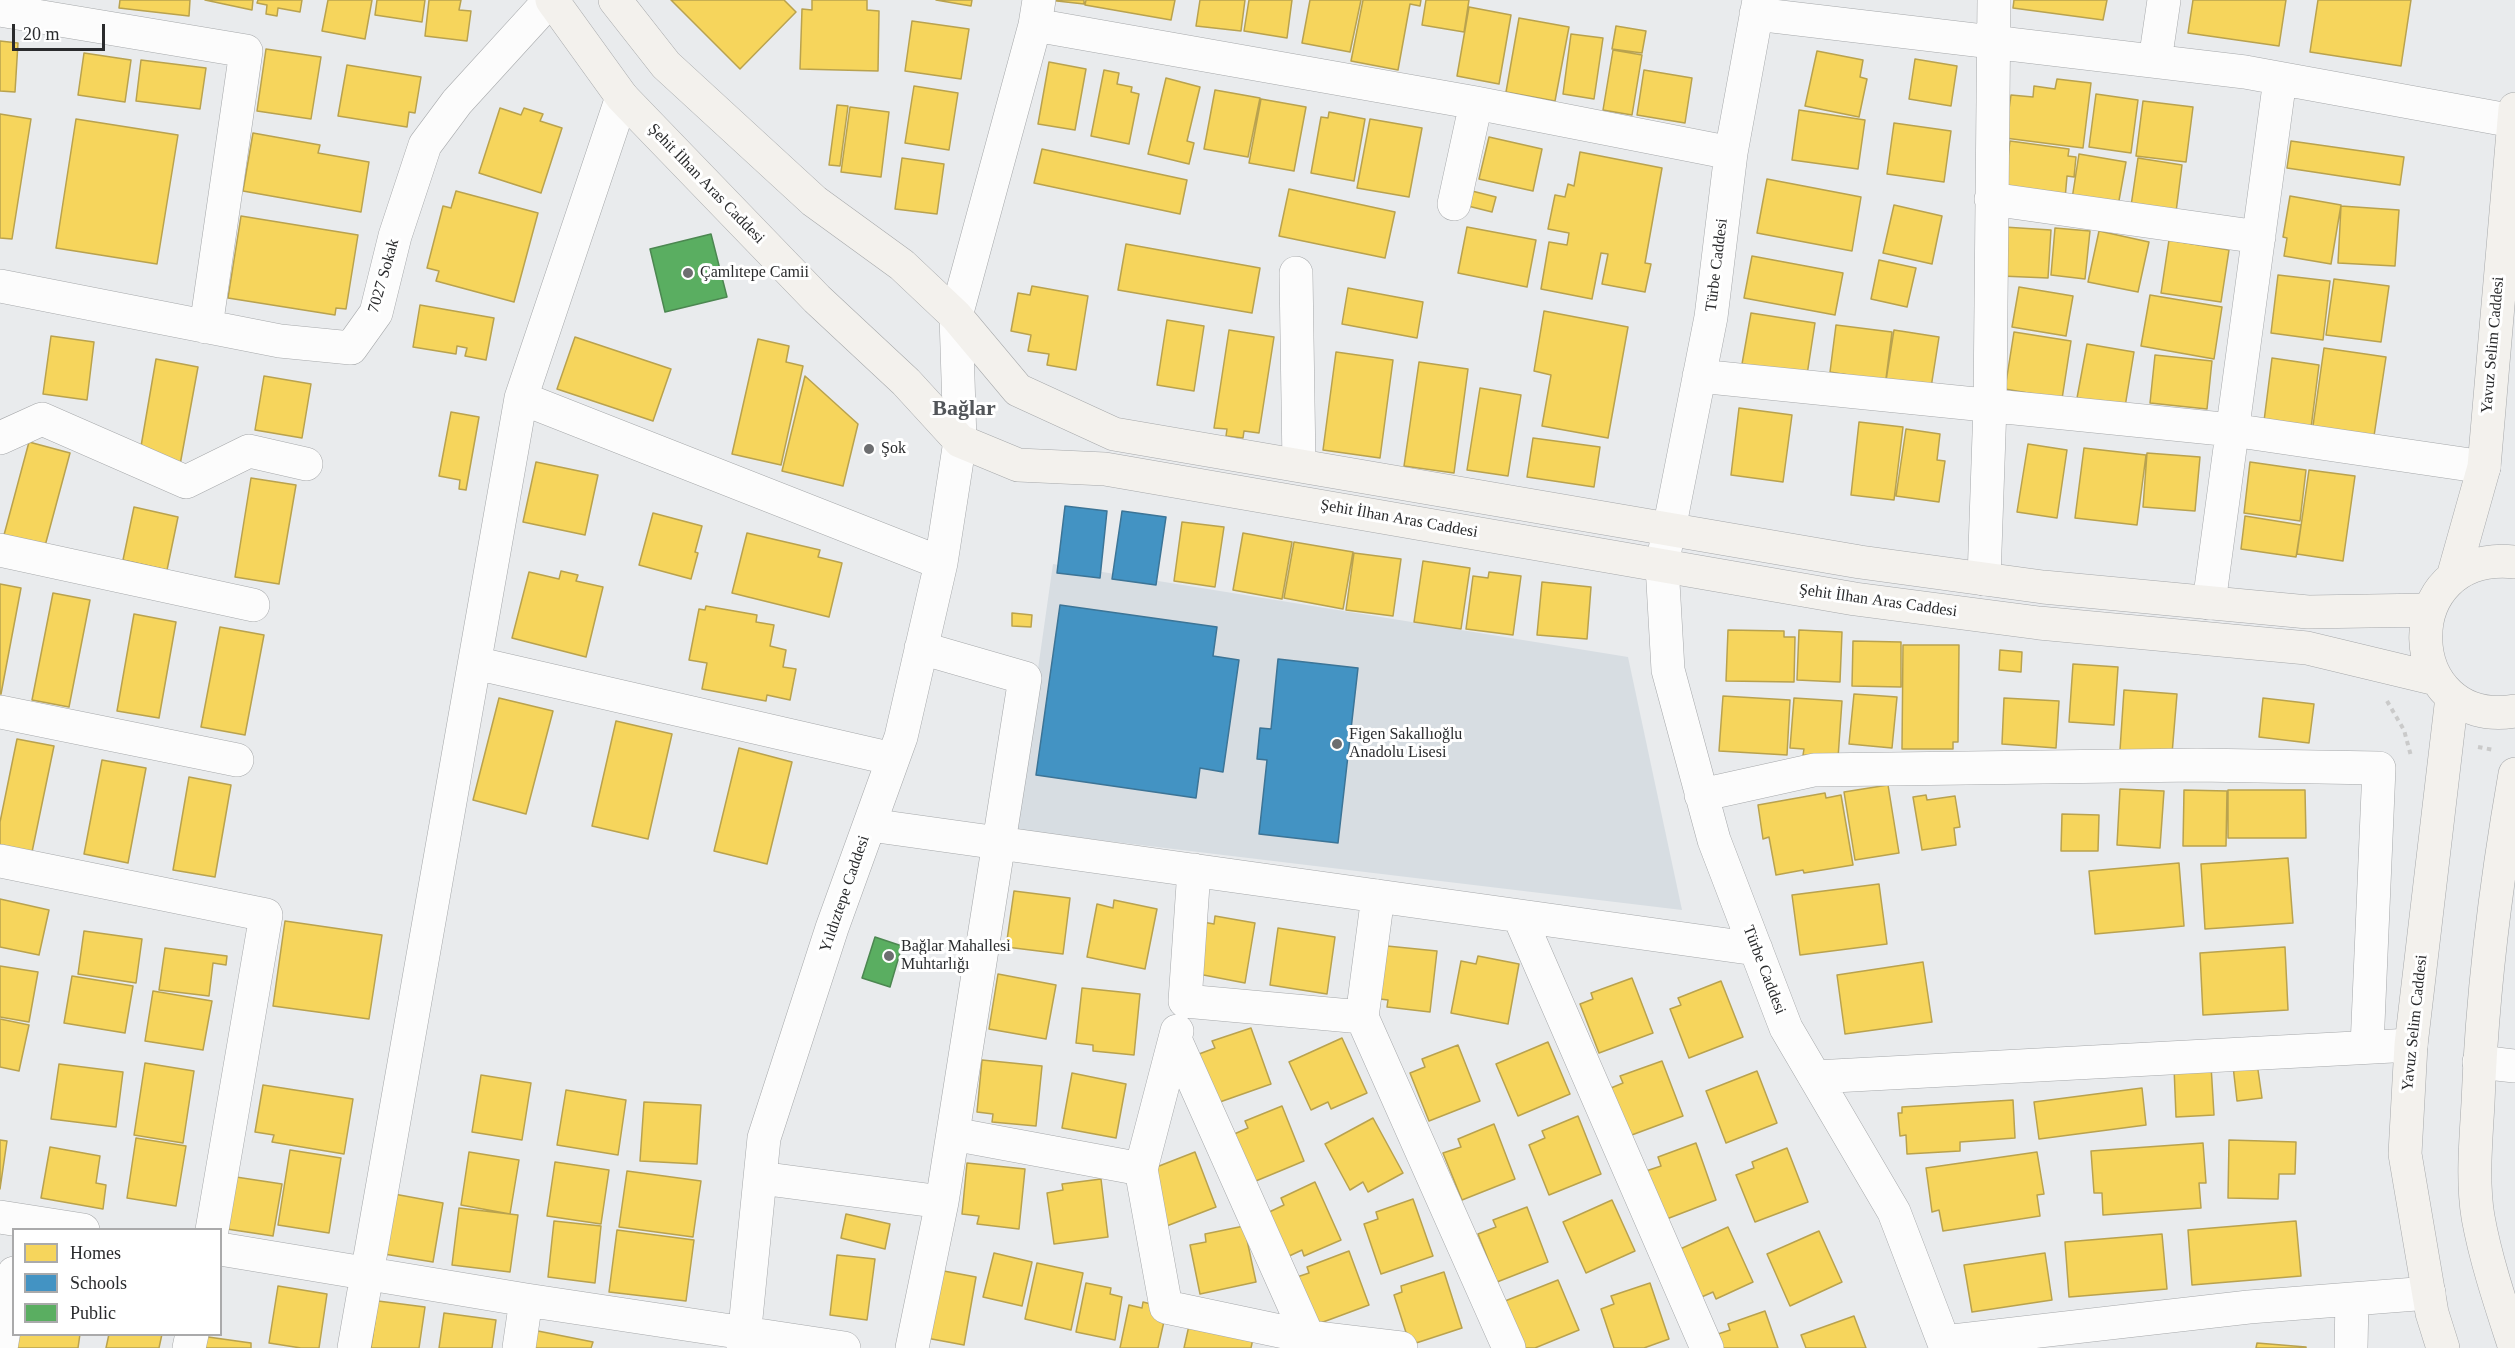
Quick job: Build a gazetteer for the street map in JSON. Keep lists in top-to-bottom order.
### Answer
{
  "streets": {
    "main road": ["Şehit İlhan Aras Caddesi", "Yavuz Selim Caddesi"],
    "street": ["Türbe Caddesi", "7027 Sokak", "Yıldıztepe Caddesi"]
  },
  "crossings": [
    ["Şehit İlhan Aras Caddesi", "Türbe Caddesi"],
    ["Şehit İlhan Aras Caddesi", "7027 Sokak"],
    ["Şehit İlhan Aras Caddesi", "Yavuz Selim Caddesi"],
    ["Şehit İlhan Aras Caddesi", "Yıldıztepe Caddesi"]
  ],
  "districts": ["Bağlar"],
  "places": [
    "Çamlıtepe Camii",
    "Şok",
    "Figen Sakallıoğlu Anadolu Lisesi",
    "Bağlar Mahallesi Muhtarlığı"
  ],
  "legend": ["Homes", "Schools", "Public"],
  "scale_bar": "20 m"
}
